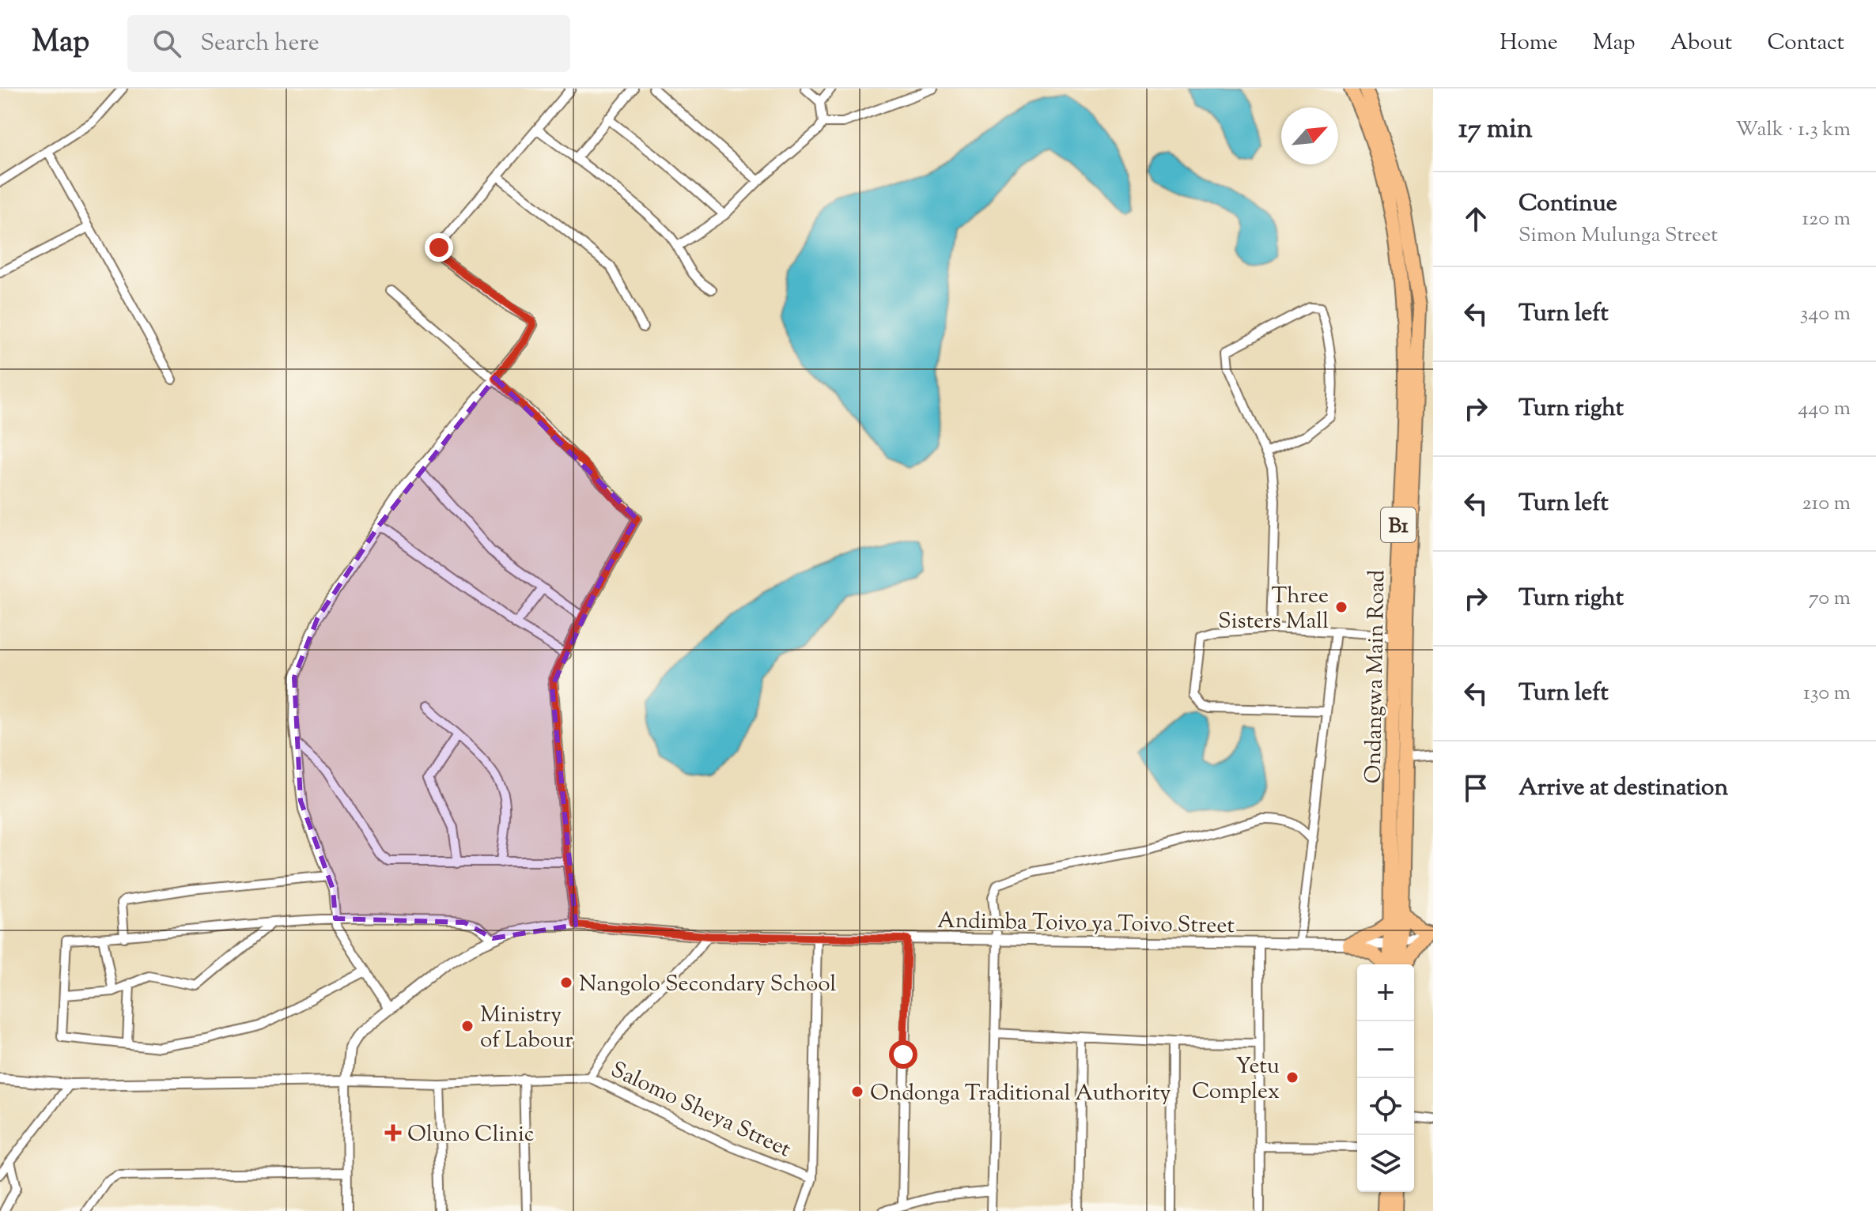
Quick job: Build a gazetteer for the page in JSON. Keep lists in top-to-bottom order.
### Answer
{
  "streets": {
    "main road": ["B1", "Ondangwa Main Road"],
    "street": ["Andimba Toivo ya Toivo Street", "Salomo Sheya Street"]
  },
  "crossings": [
    ["Ondangwa Main Road", "Andimba Toivo ya Toivo Street"],
    ["Andimba Toivo ya Toivo Street", "Salomo Sheya Street"]
  ],
  "places": {
    "other": [
      "Three Sisters Mall",
      "Nangolo Secondary School",
      "Ministry of Labour",
      "Yetu Complex",
      "Ondonga Traditional Authority"
    ],
    "health": ["Oluno Clinic"]
  },
  "north": "top right",
  "page": {
    "header": "Map",
    "search": "Search here",
    "nav": [
      "Home",
      "Map",
      "About",
      "Contact"
    ],
    "heading": ["17 min", "Walk · 1.3 km"],
    "list": [
      ["Continue", "Simon Mulunga Street", "120 m"],
      ["Turn left", "340 m"],
      ["Turn right", "440 m"],
      ["Turn left", "210 m"],
      ["Turn right", "70 m"],
      ["Turn left", "130 m"],
      "Arrive at destination"
    ],
    "map_buttons": ["+", "−"]
  }
}
